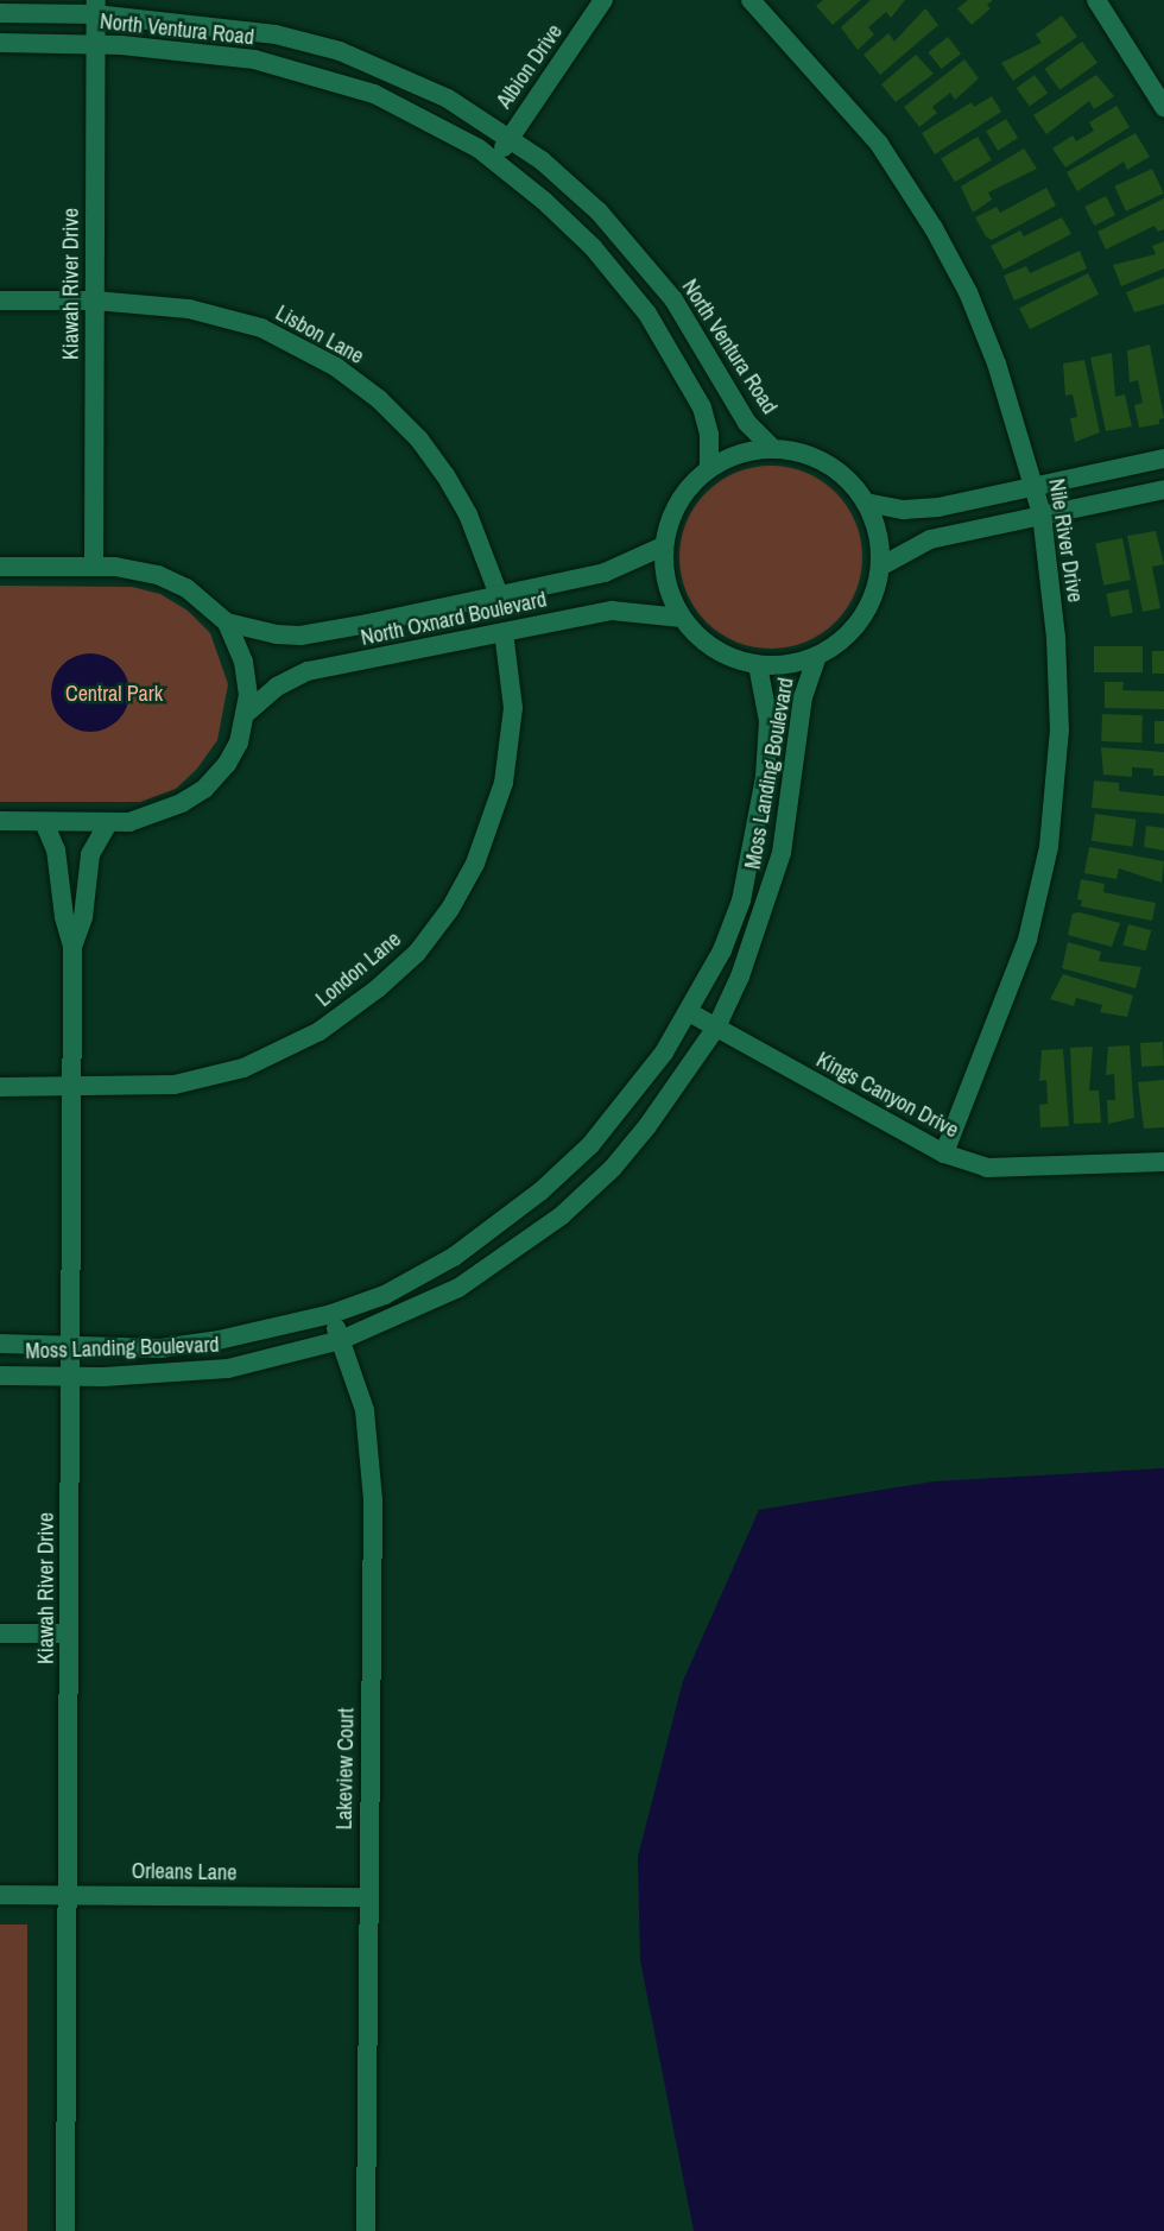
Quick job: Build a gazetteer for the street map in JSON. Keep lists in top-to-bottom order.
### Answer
{
  "streets": {
    "street": [
      "North Ventura Road",
      "Albion Drive",
      "Kiawah River Drive",
      "Lisbon Lane",
      "Nile River Drive",
      "North Oxnard Boulevard",
      "Moss Landing Boulevard",
      "London Lane",
      "Kings Canyon Drive",
      "Lakeview Court",
      "Orleans Lane"
    ]
  },
  "crossings": [
    ["North Ventura Road", "Albion Drive"],
    ["North Ventura Road", "Kiawah River Drive"],
    ["North Ventura Road", "North Oxnard Boulevard"],
    ["North Ventura Road", "Moss Landing Boulevard"],
    ["Kiawah River Drive", "Lisbon Lane"],
    ["Kiawah River Drive", "Moss Landing Boulevard"],
    ["Kiawah River Drive", "London Lane"],
    ["Kiawah River Drive", "Orleans Lane"],
    ["Lisbon Lane", "North Oxnard Boulevard"],
    ["Nile River Drive", "Kings Canyon Drive"],
    ["North Oxnard Boulevard", "Moss Landing Boulevard"],
    ["North Oxnard Boulevard", "London Lane"],
    ["Moss Landing Boulevard", "Kings Canyon Drive"],
    ["Moss Landing Boulevard", "Lakeview Court"],
    ["Lakeview Court", "Orleans Lane"]
  ],
  "parks": ["Central Park"]
}
